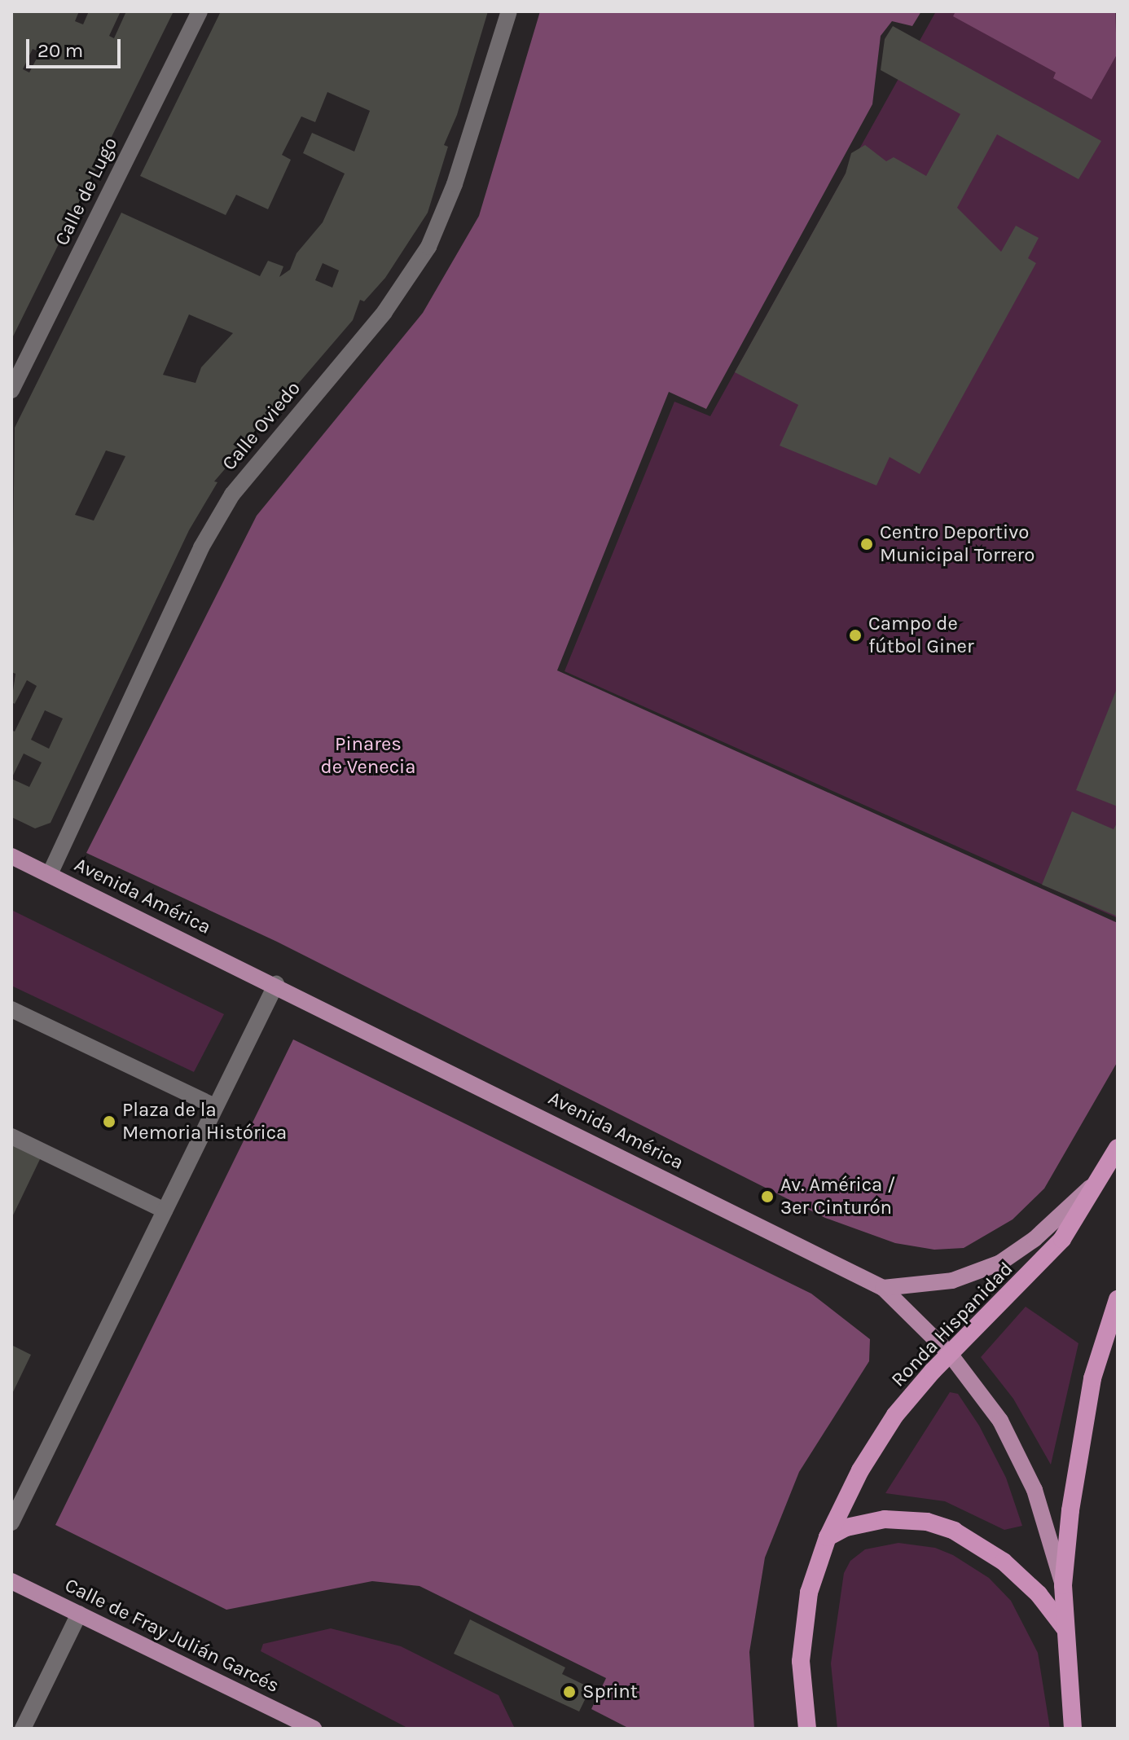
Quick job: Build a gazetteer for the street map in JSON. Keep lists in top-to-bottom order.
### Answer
{
  "streets": {
    "highway": ["Ronda Hispanidad"],
    "main road": ["Avenida América", "Calle de Fray Julián Garcés"],
    "street": ["Calle de Lugo", "Calle Oviedo"]
  },
  "crossings": [
    ["Calle Oviedo", "Avenida América"],
    ["Avenida América", "Ronda Hispanidad"]
  ],
  "parks": ["Pinares de Venecia"],
  "places": [
    "Centro Deportivo Municipal Torrero",
    "Campo de fútbol Giner",
    "Plaza de la Memoria Histórica",
    "Av. América / 3er Cinturón",
    "Sprint"
  ],
  "scale_bar": "20 m"
}
